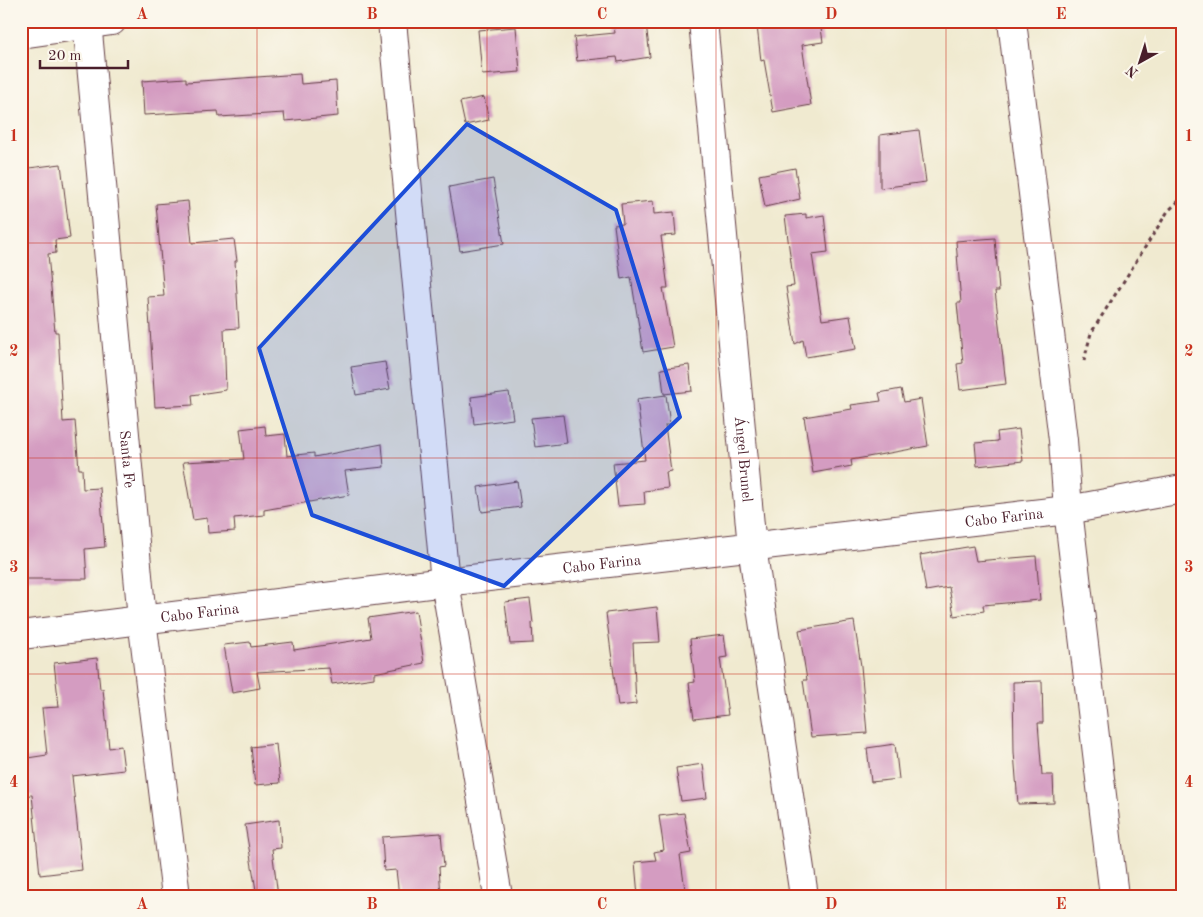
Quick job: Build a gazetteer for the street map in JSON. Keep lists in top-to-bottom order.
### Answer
{
  "streets": {
    "street": ["Santa Fe", "Ángel Brunel", "Cabo Farina"]
  },
  "crossings": [
    ["Santa Fe", "Cabo Farina"],
    ["Ángel Brunel", "Cabo Farina"]
  ],
  "scale_bar": "20 m",
  "north": "bottom left",
  "grid": {
    "columns": [
      "A",
      "B",
      "C",
      "D",
      "E"
    ],
    "rows": [
      "1",
      "2",
      "3",
      "4"
    ]
  }
}
